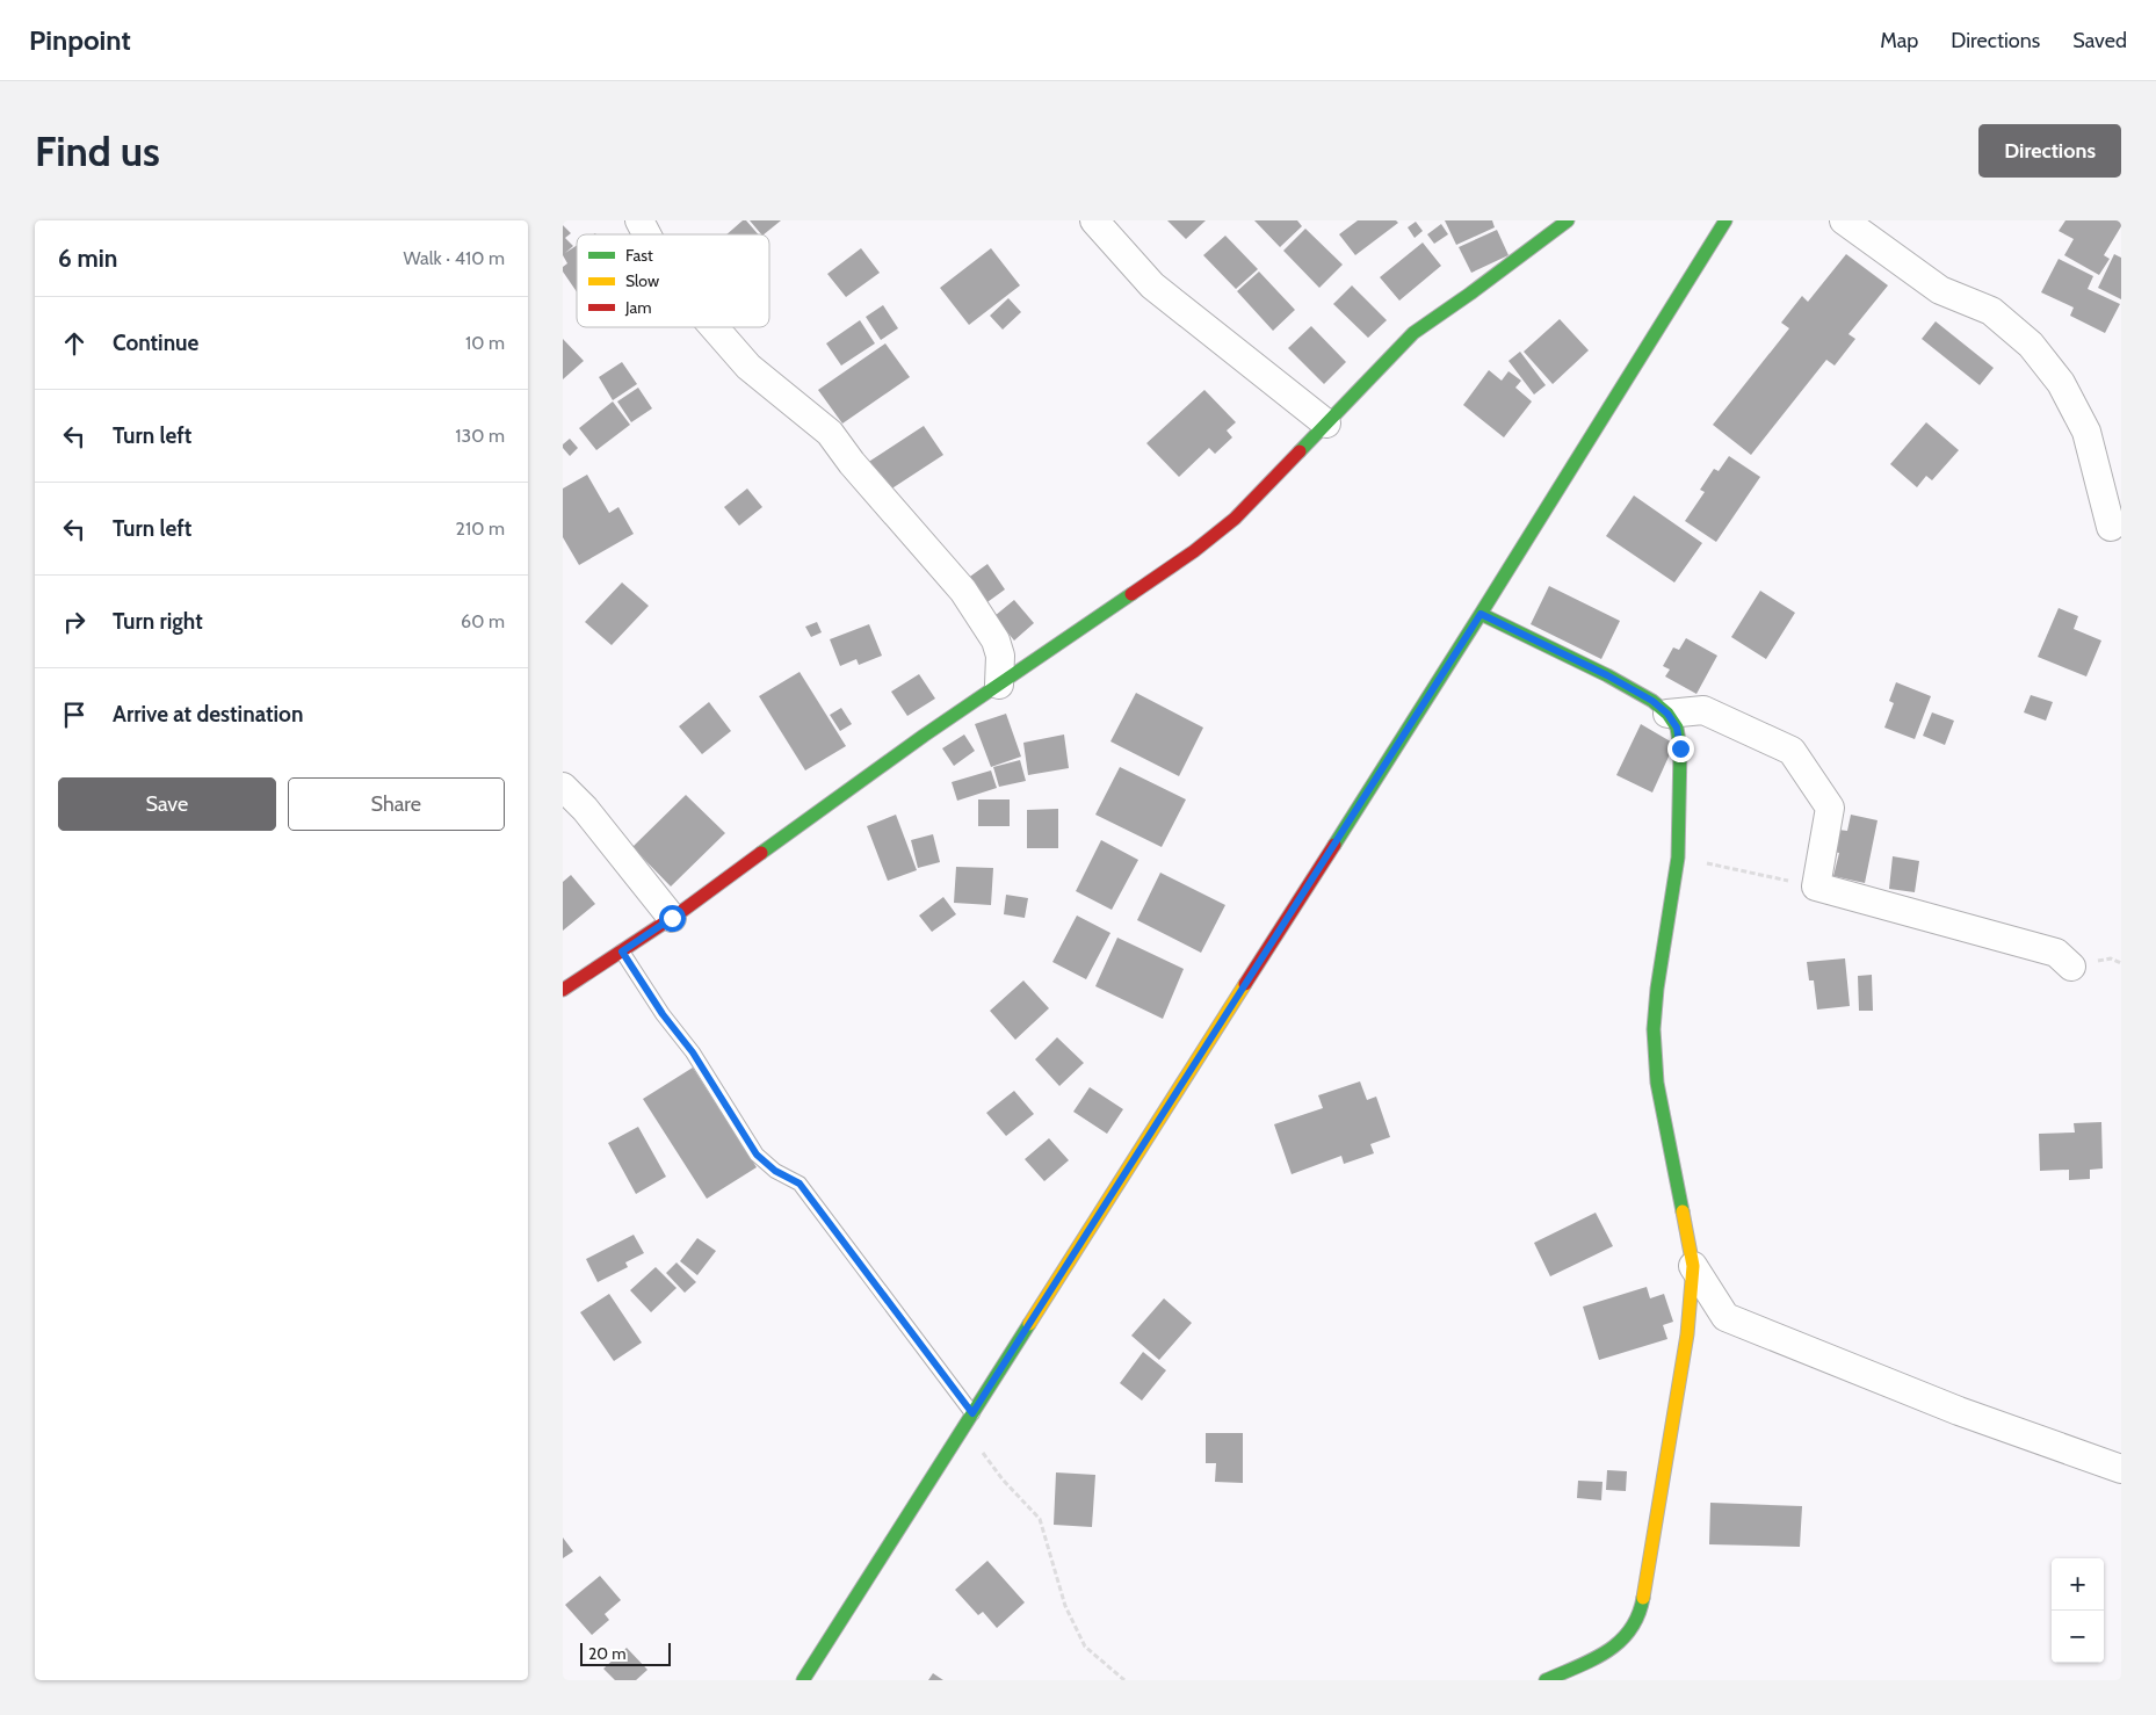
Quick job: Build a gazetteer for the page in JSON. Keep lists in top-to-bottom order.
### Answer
{
  "legend": ["Fast", "Slow", "Jam"],
  "scale_bar": "20 m",
  "page": {
    "header": "Pinpoint",
    "nav": ["Map", "Directions", "Saved"],
    "buttons": [
      "Directions",
      ["Save", "Share"]
    ],
    "title": "Find us",
    "heading": ["6 min", "Walk · 410 m"],
    "list": [
      ["Continue", "10 m"],
      ["Turn left", "130 m"],
      ["Turn left", "210 m"],
      ["Turn right", "60 m"],
      "Arrive at destination"
    ],
    "map_buttons": ["+", "−"],
    "scale": "20 m"
  }
}
